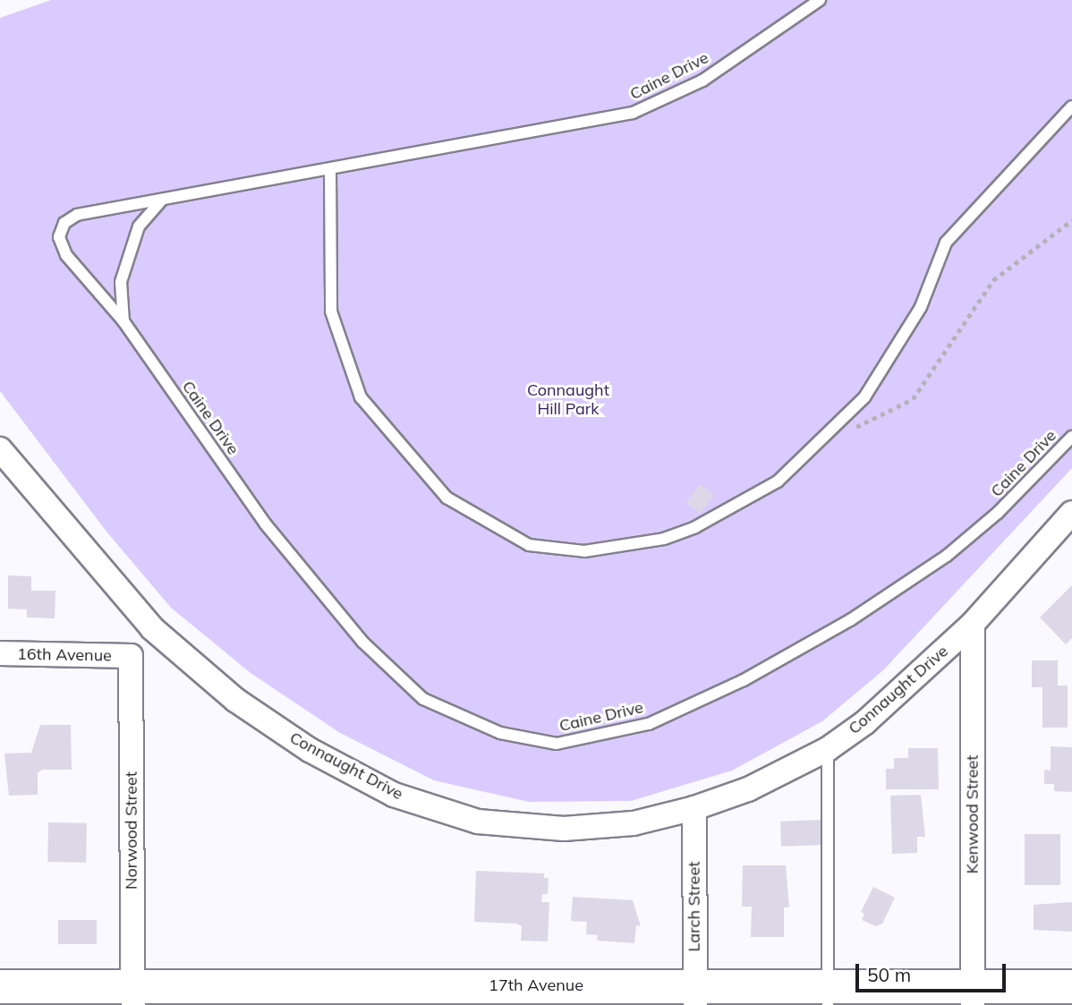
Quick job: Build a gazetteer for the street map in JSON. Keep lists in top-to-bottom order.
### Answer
{
  "streets": {
    "street": [
      "16th Avenue",
      "Connaught Drive",
      "Kenwood Street",
      "Norwood Street",
      "Larch Street",
      "17th Avenue"
    ],
    "lane": ["Caine Drive"]
  },
  "crossings": [
    ["16th Avenue", "Connaught Drive"],
    ["16th Avenue", "Norwood Street"],
    ["Connaught Drive", "Kenwood Street"],
    ["Connaught Drive", "Larch Street"],
    ["Kenwood Street", "17th Avenue"],
    ["Norwood Street", "17th Avenue"],
    ["Larch Street", "17th Avenue"]
  ],
  "parks": ["Connaught Hill Park"],
  "scale_bar": "50 m"
}
